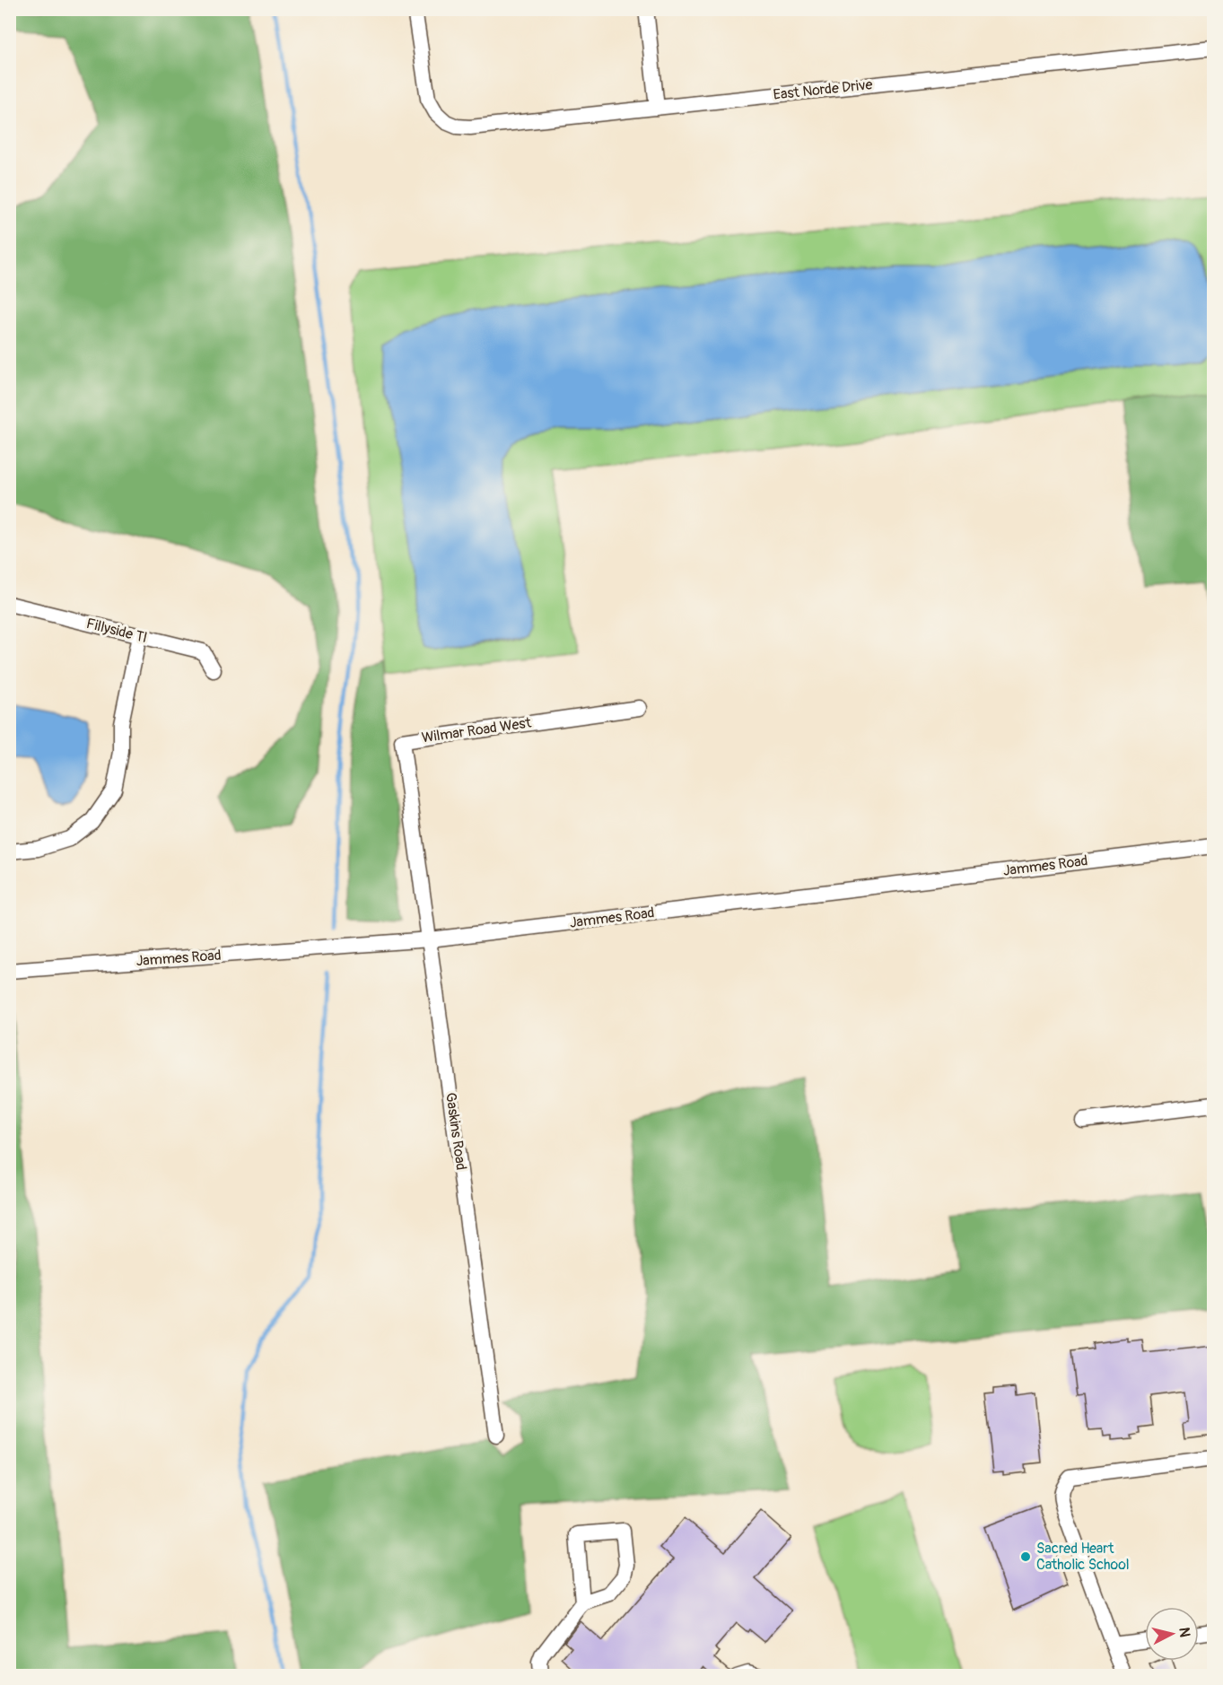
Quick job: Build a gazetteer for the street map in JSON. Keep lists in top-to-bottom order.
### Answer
{
  "streets": {
    "street": [
      "East Norde Drive",
      "Fillyside Tl",
      "Wilmar Road West",
      "Jammes Road",
      "Gaskins Road"
    ]
  },
  "crossings": [
    ["Wilmar Road West", "Gaskins Road"],
    ["Jammes Road", "Gaskins Road"]
  ],
  "places": ["Sacred Heart Catholic School"],
  "north": "right"
}
